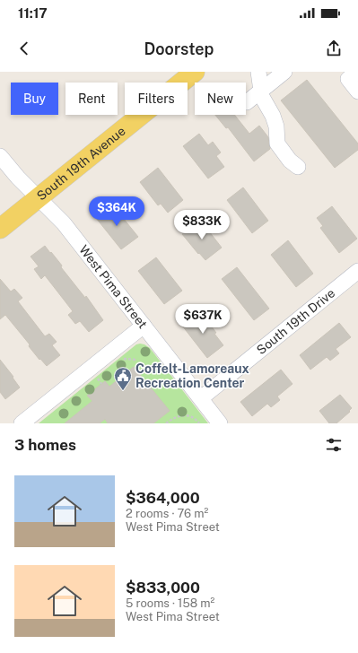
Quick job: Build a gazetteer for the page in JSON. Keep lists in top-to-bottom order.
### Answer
{
  "streets": {
    "main road": ["South 19th Avenue"],
    "street": ["West Pima Street", "South 19th Drive"]
  },
  "crossings": [
    ["South 19th Avenue", "West Pima Street"],
    ["West Pima Street", "South 19th Drive"]
  ],
  "places": {
    "public building": ["Coffelt-Lamoreaux Recreation Center"]
  },
  "page": {
    "status": "11:17",
    "header": "Doorstep",
    "chip": [
      "Buy",
      "Rent",
      "Filters",
      "New"
    ],
    "price": ["$364K", "$833K", "$637K"],
    "heading": "3 homes",
    "list": [
      {
        "name": "$364,000",
        "note": "2 rooms · 76 m² · West Pima Street"
      },
      {
        "name": "$833,000",
        "note": "5 rooms · 158 m² · West Pima Street"
      }
    ]
  }
}
